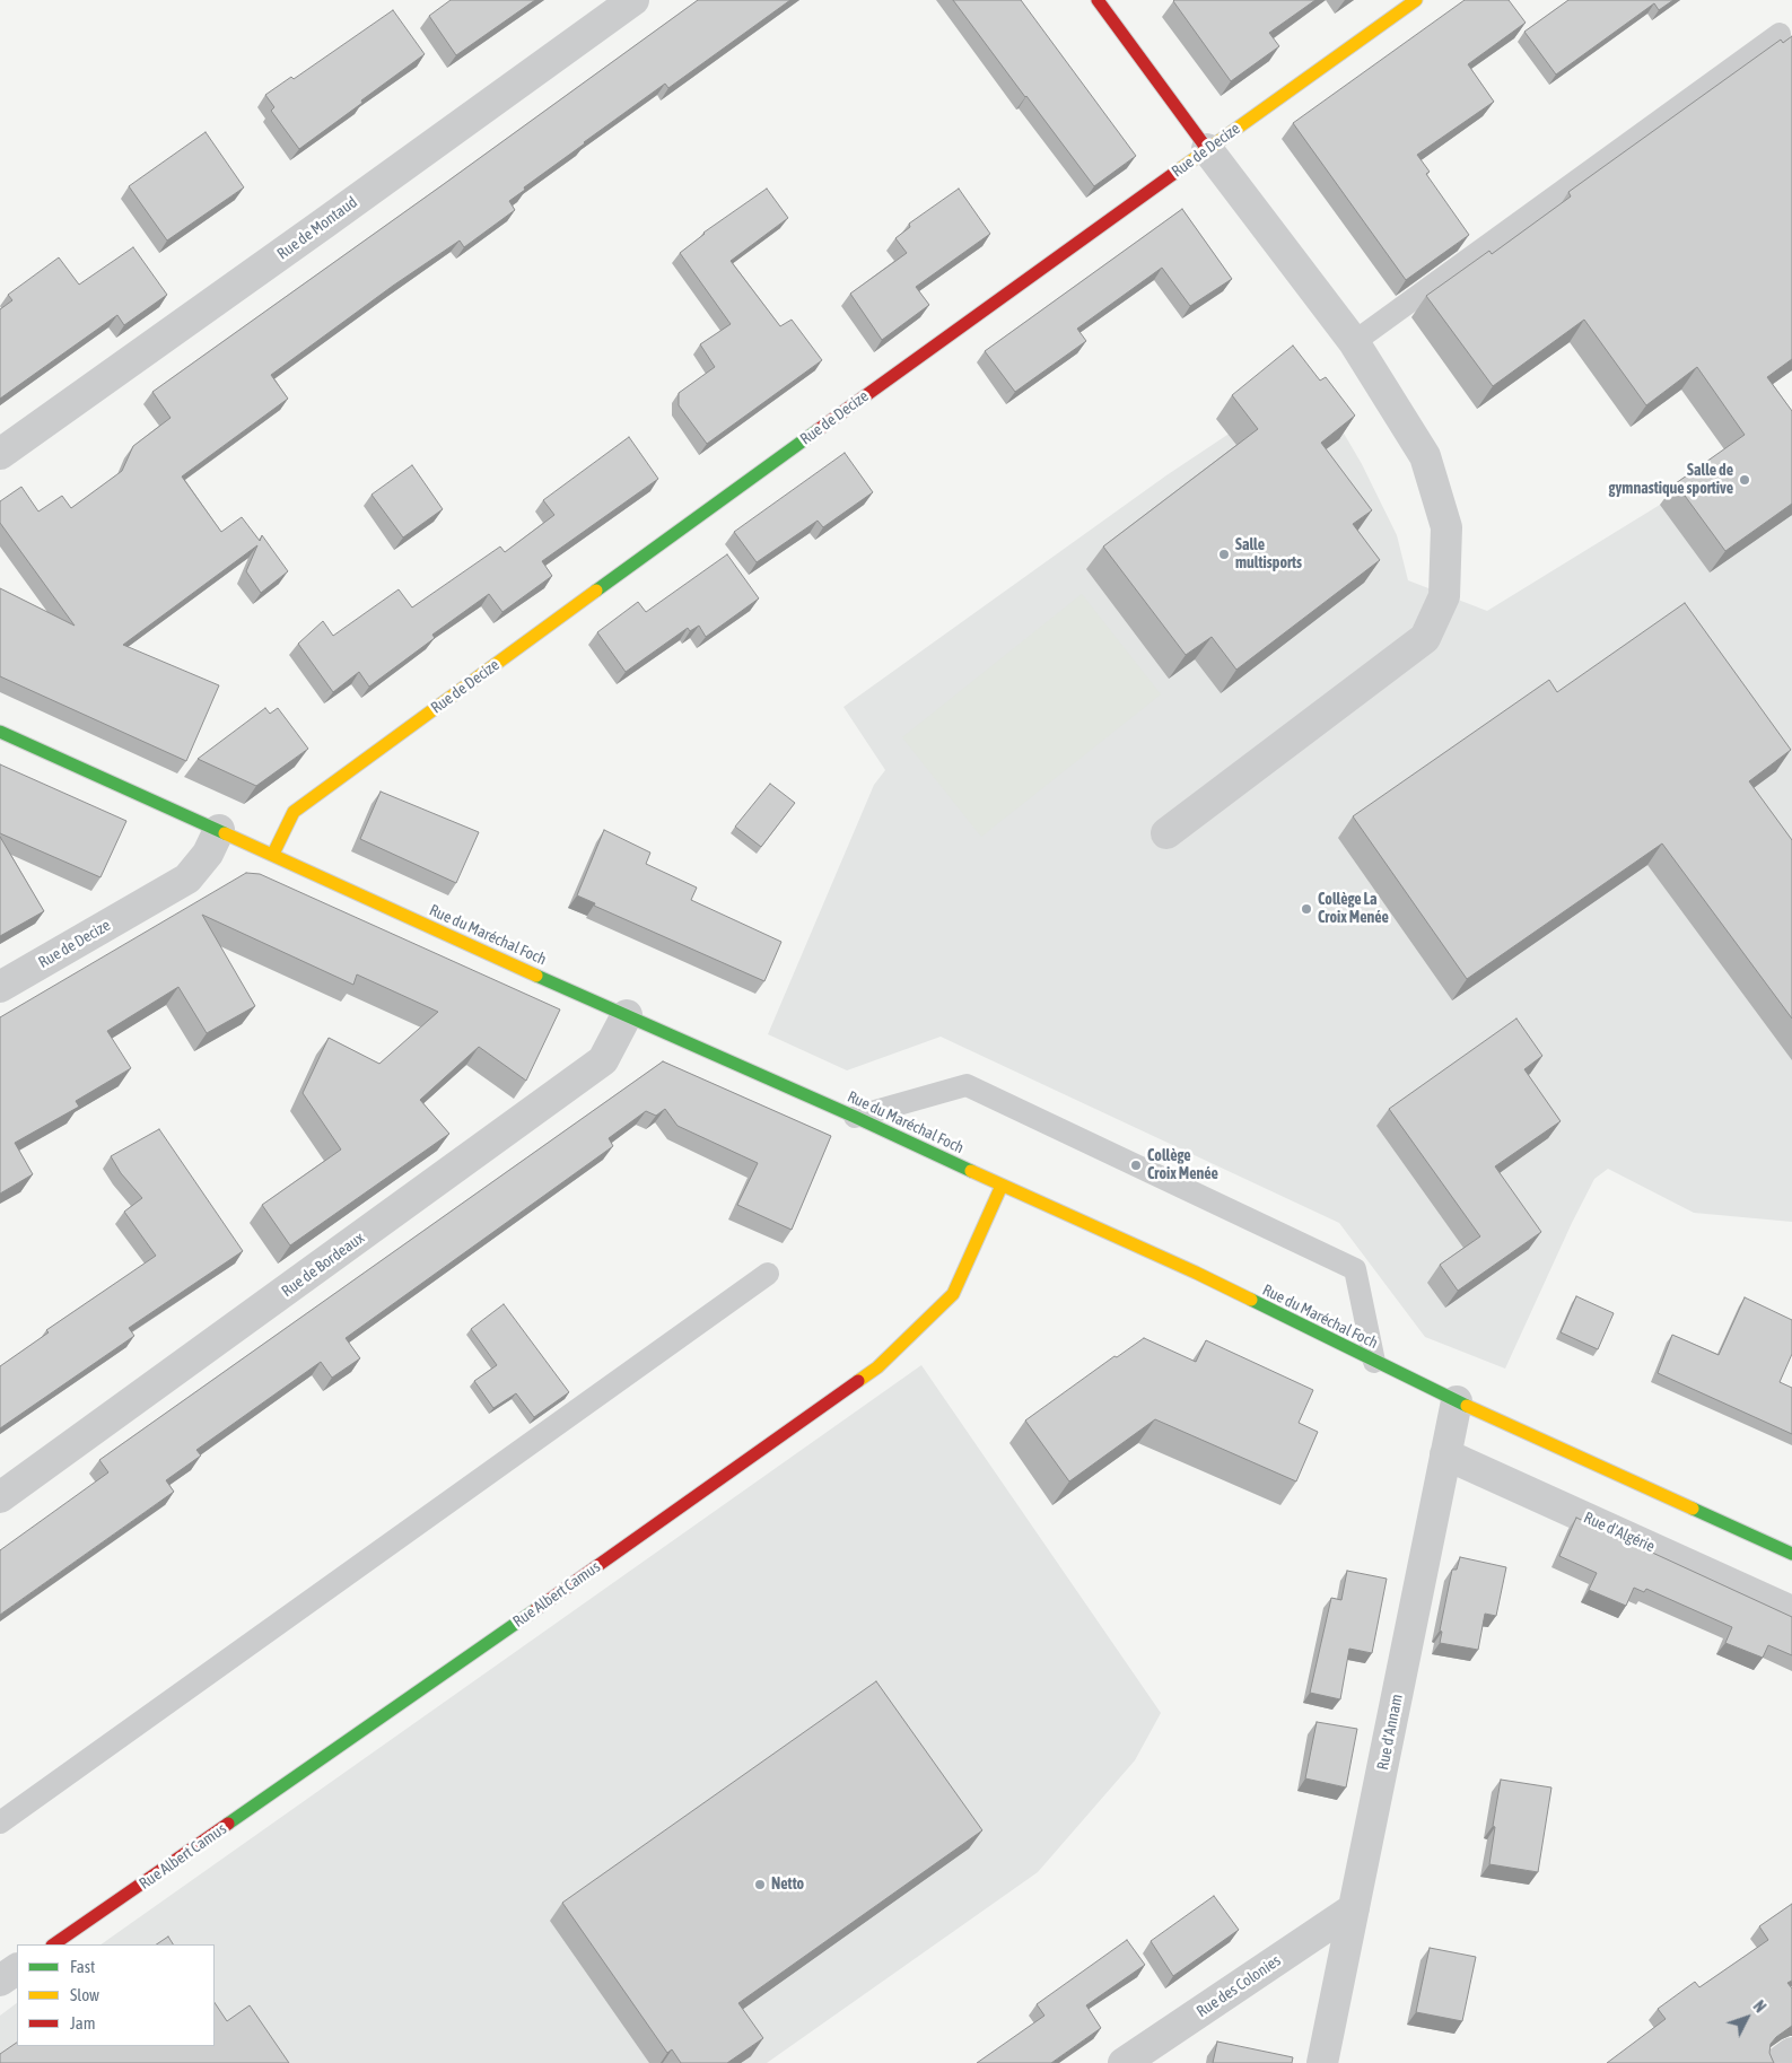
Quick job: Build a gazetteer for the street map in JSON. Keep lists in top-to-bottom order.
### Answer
{
  "streets": {
    "street": [
      "Rue de Decize",
      "Rue de Montaud",
      "Rue du Maréchal Foch",
      "Rue de Bordeaux",
      "Rue d'Algérie",
      "Rue Albert Camus",
      "Rue d'Annam",
      "Rue des Colonies"
    ]
  },
  "crossings": [
    ["Rue de Decize", "Rue du Maréchal Foch"],
    ["Rue du Maréchal Foch", "Rue de Bordeaux"],
    ["Rue du Maréchal Foch", "Rue Albert Camus"],
    ["Rue du Maréchal Foch", "Rue d'Annam"],
    ["Rue d'Algérie", "Rue d'Annam"],
    ["Rue d'Annam", "Rue des Colonies"]
  ],
  "places": [
    "Salle de gymnastique sportive",
    "Salle multisports",
    "Collège La Croix Menée",
    "Collège Croix Menée",
    "Netto"
  ],
  "legend": ["Fast", "Slow", "Jam"],
  "north": "top right"
}
